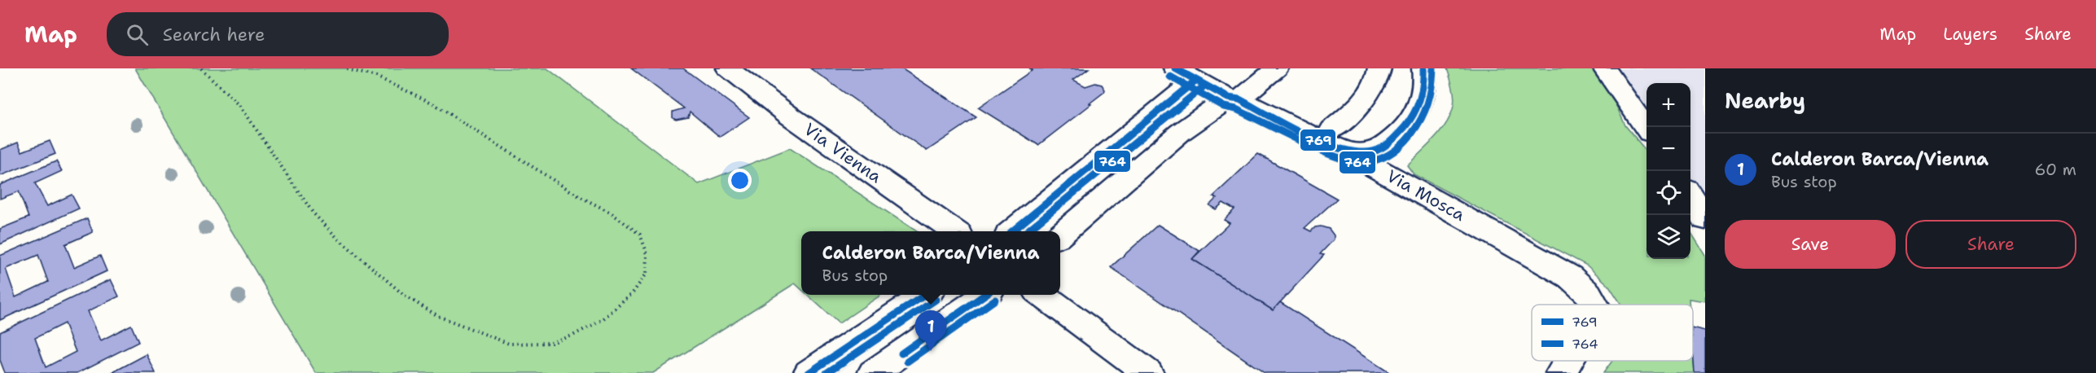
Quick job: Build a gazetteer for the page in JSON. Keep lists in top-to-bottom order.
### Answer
{
  "streets": {
    "street": ["Via Vienna", "Via Mosca"]
  },
  "lines": ["transit line 769", "transit line 764"],
  "legend": ["769", "764"],
  "page": {
    "header": "Map",
    "search": "Search here",
    "nav": ["Map", "Layers", "Share"],
    "heading": "Nearby",
    "map_buttons": ["+", "−"],
    "list": [
      {
        "mark": "1",
        "name": "Calderon Barca/Vienna",
        "note": "Bus stop",
        "value": "60 m"
      }
    ],
    "buttons": ["Save", "Share"],
    "popup": ["Calderon Barca/Vienna", "Bus stop"],
    "pins": "1"
  }
}
